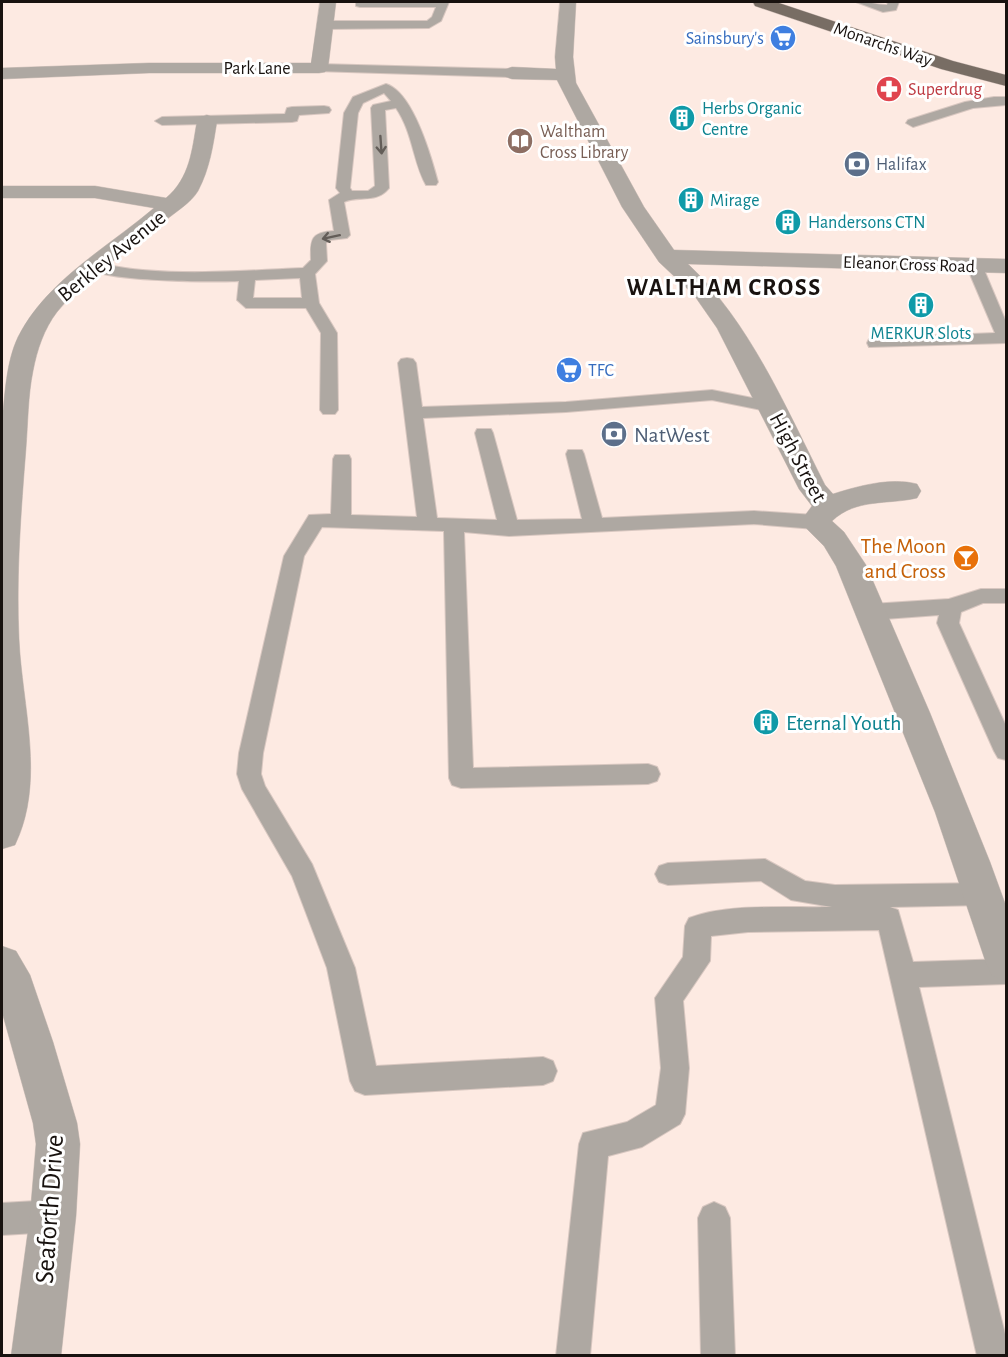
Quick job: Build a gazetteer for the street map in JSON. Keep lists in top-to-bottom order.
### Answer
{
  "streets": {
    "main road": ["Monarchs Way"],
    "street": [
      "Park Lane",
      "Berkley Avenue",
      "Eleanor Cross Road",
      "High Street",
      "Seaforth Drive"
    ]
  },
  "crossings": [
    ["Eleanor Cross Road", "High Street"]
  ],
  "districts": ["WALTHAM CROSS"],
  "places": {
    "supermarket": ["Sainsbury's", "TFC"],
    "pharmacy": ["Superdrug"],
    "building": [
      "Herbs Organic Centre",
      "Mirage",
      "Handersons CTN",
      "MERKUR Slots",
      "Eternal Youth"
    ],
    "library": ["Waltham Cross Library"],
    "bank": ["Halifax", "NatWest"],
    "bar": ["The Moon and Cross"]
  }
}
